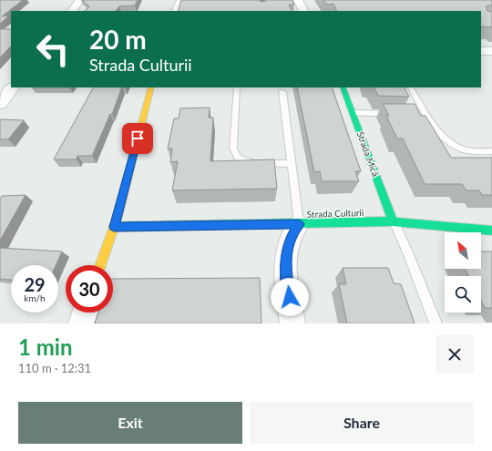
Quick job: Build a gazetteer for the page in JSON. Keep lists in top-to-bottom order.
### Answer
{
  "streets": {
    "street": ["Strada Mică", "Strada Culturii"]
  },
  "crossings": [
    ["Strada Mică", "Strada Culturii"]
  ],
  "north": "top left",
  "page": {
    "turn": ["20 m", "Strada Culturii"],
    "speed": "29 km/h",
    "limit": "30",
    "heading": ["1 min", "110 m · 12:31"],
    "buttons": ["Exit", "Share"]
  }
}
